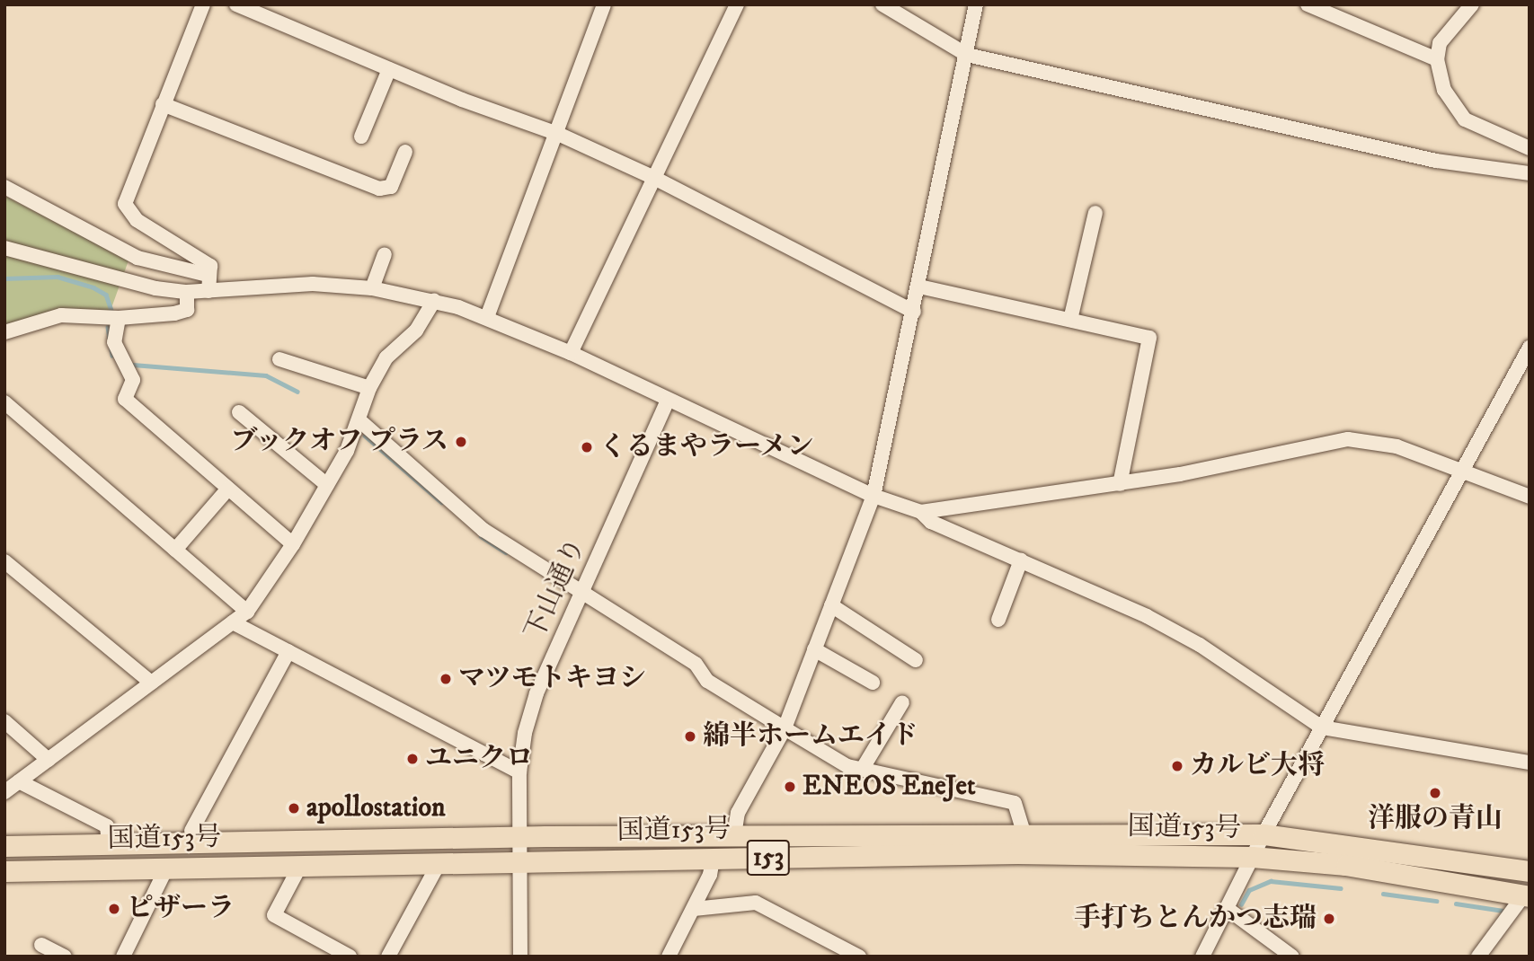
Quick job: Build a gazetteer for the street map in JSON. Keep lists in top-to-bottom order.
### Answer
{
  "streets": {
    "highway": ["国道153号", "153"],
    "street": ["下山通り"]
  },
  "crossings": [
    ["下山通り", "国道153号"]
  ],
  "places": [
    "ブックオフ プラス",
    "くるまやラーメン",
    "マツモトキヨシ",
    "綿半ホームエイド",
    "ユニクロ",
    "カルビ大将",
    "ENEOS EneJet",
    "洋服の青山",
    "apollostation",
    "ピザーラ",
    "手打ちとんかつ志瑞"
  ]
}
